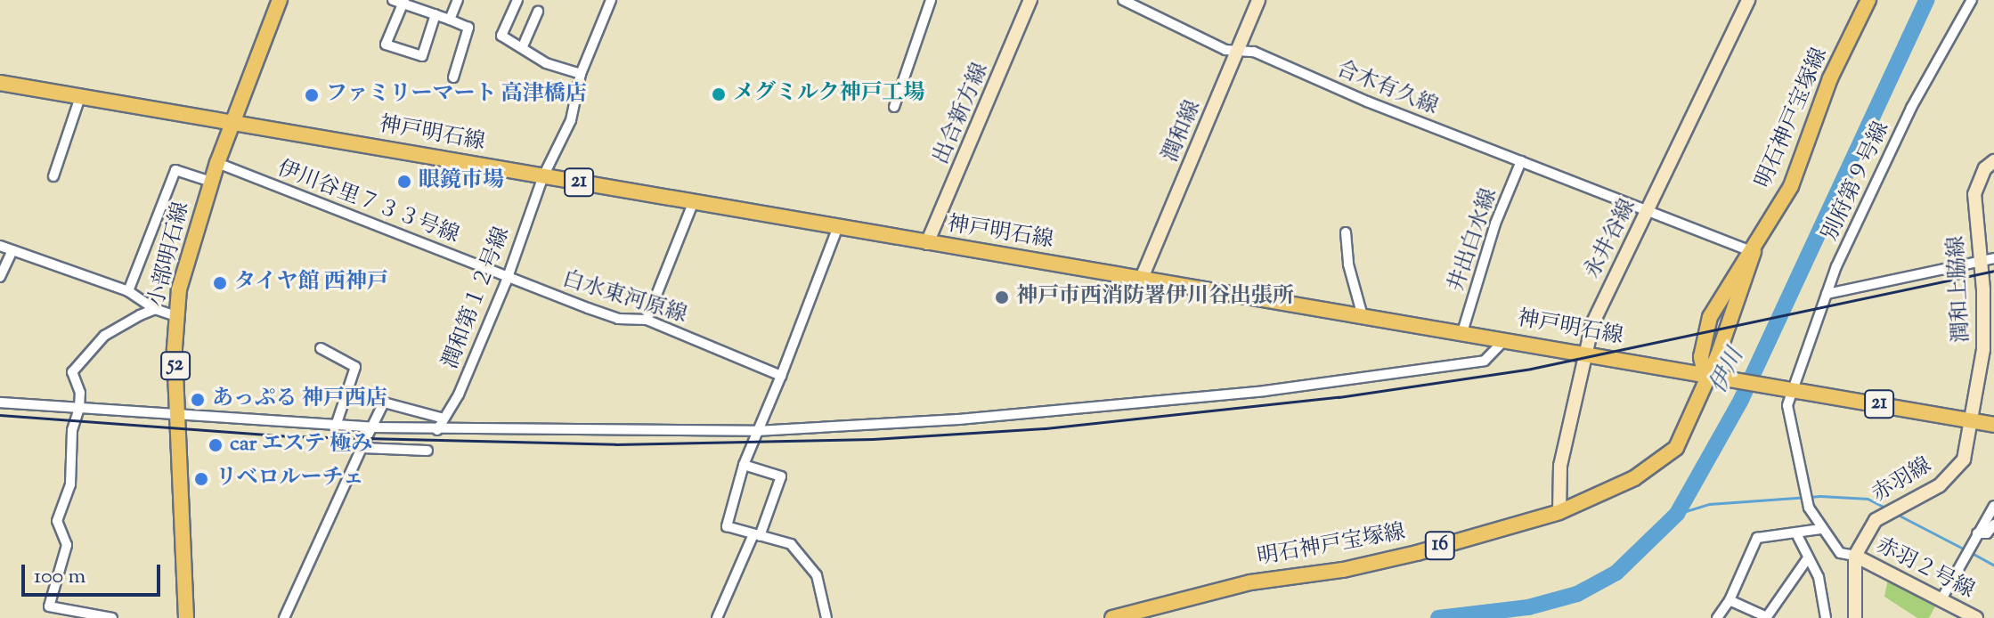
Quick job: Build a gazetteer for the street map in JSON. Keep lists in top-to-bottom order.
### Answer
{
  "streets": {
    "main road": [
      "明石神戸宝塚線",
      "神戸明石線",
      "21",
      "小部明石線",
      "52",
      "16"
    ],
    "street": [
      "合木有久線",
      "出合新方線",
      "潤和線",
      "別府第９号線",
      "伊川谷里７３３号線",
      "永井谷線",
      "井出白水線",
      "潤和上脇線",
      "潤和第１２号線",
      "白水東河原線",
      "赤羽線",
      "赤羽２号線"
    ]
  },
  "crossings": [
    ["合木有久線", "明石神戸宝塚線"],
    ["合木有久線", "潤和線"],
    ["合木有久線", "永井谷線"],
    ["合木有久線", "井出白水線"],
    ["出合新方線", "神戸明石線"],
    ["明石神戸宝塚線", "神戸明石線"],
    ["明石神戸宝塚線", "永井谷線"],
    ["潤和線", "神戸明石線"],
    ["神戸明石線", "別府第９号線"],
    ["神戸明石線", "永井谷線"],
    ["神戸明石線", "井出白水線"],
    ["神戸明石線", "小部明石線"],
    ["神戸明石線", "潤和上脇線"],
    ["神戸明石線", "潤和第１２号線"],
    ["神戸明石線", "赤羽線"],
    ["別府第９号線", "赤羽線"],
    ["別府第９号線", "赤羽２号線"],
    ["伊川谷里７３３号線", "小部明石線"],
    ["伊川谷里７３３号線", "潤和第１２号線"],
    ["伊川谷里７３３号線", "白水東河原線"],
    ["潤和上脇線", "赤羽線"],
    ["潤和第１２号線", "白水東河原線"],
    ["赤羽線", "赤羽２号線"]
  ],
  "water": ["伊川"],
  "places": [
    "メグミルク神戸工場",
    "ファミリーマート 高津橋店",
    "眼鏡市場",
    "タイヤ館 西神戸",
    "神戸市西消防署伊川谷出張所",
    "あっぷる 神戸西店",
    "car エステ 極み",
    "リベロルーチェ"
  ],
  "scale_bar": "100 m"
}
